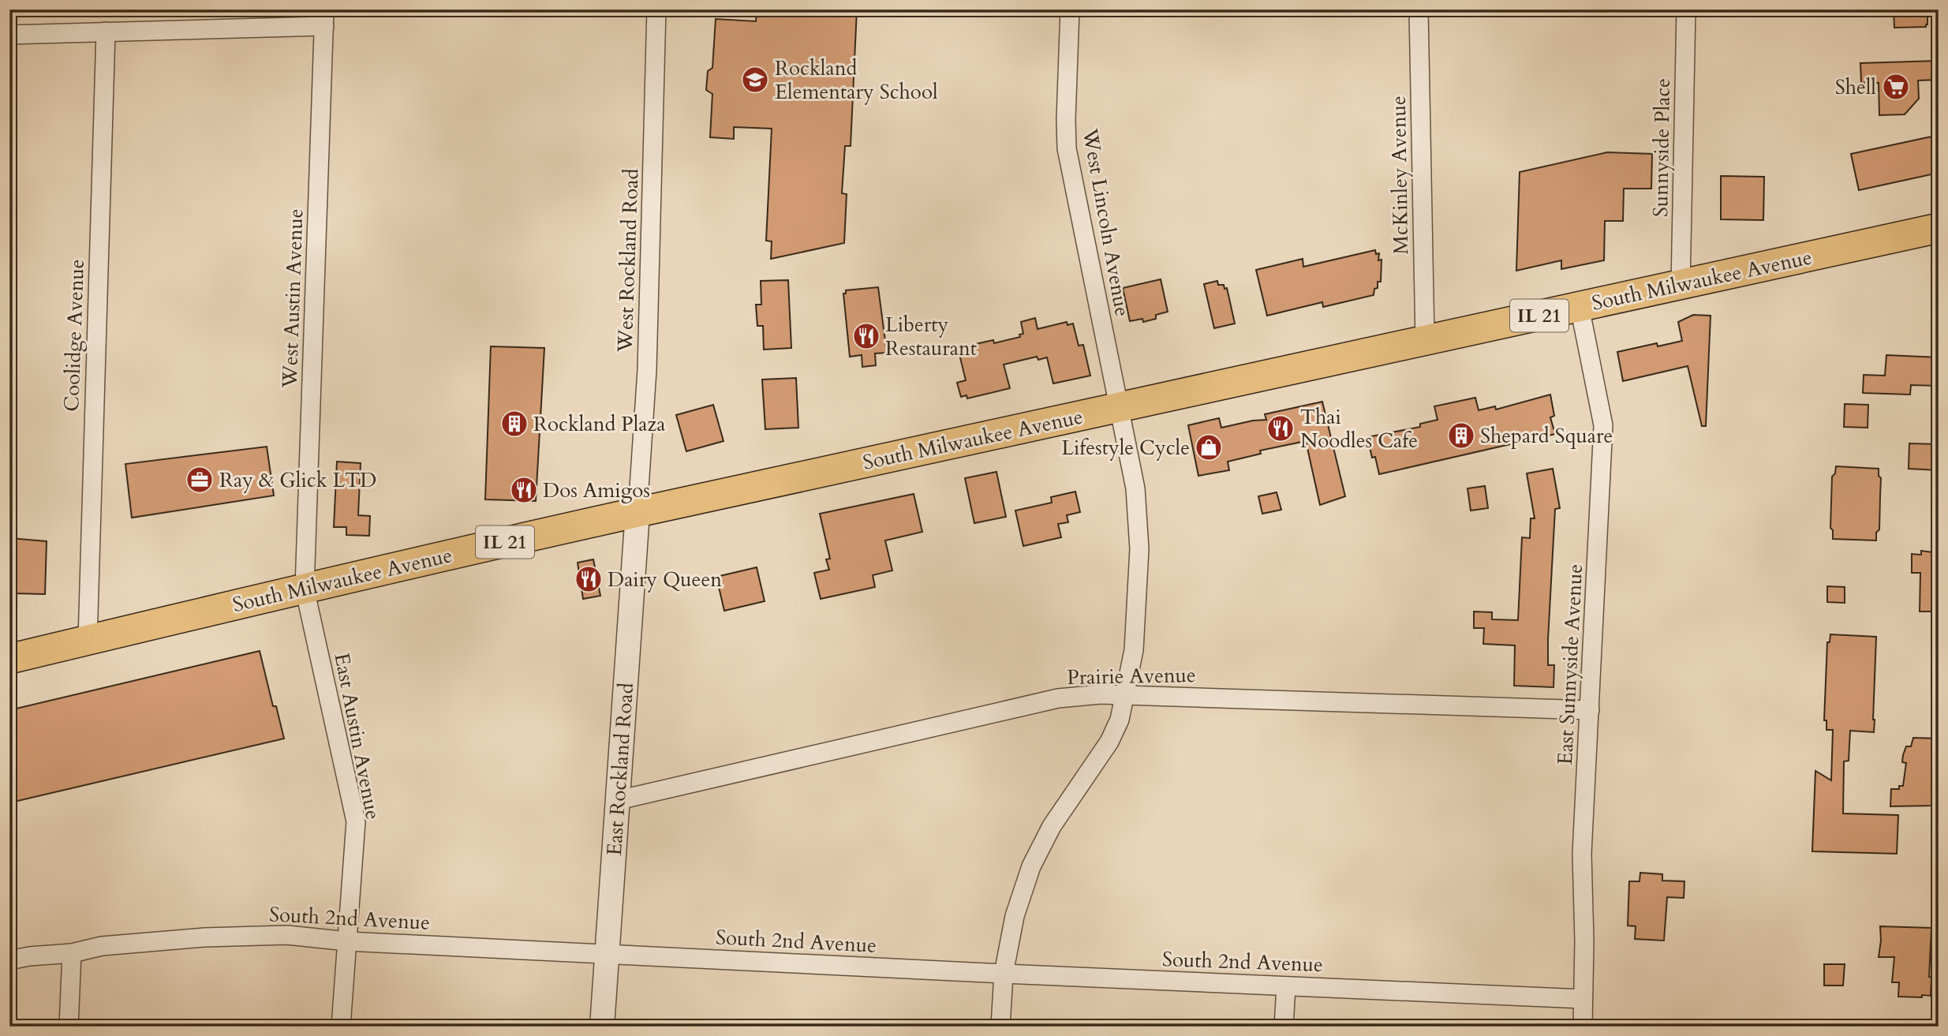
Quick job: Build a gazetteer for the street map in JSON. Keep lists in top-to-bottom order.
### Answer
{
  "streets": {
    "main road": ["South Milwaukee Avenue", "IL 21"],
    "street": [
      "Sunnyside Place",
      "McKinley Avenue",
      "West Lincoln Avenue",
      "West Rockland Road",
      "West Austin Avenue",
      "Coolidge Avenue",
      "East Sunnyside Avenue",
      "Prairie Avenue",
      "East Austin Avenue",
      "East Rockland Road",
      "South 2nd Avenue"
    ]
  },
  "crossings": [
    ["Sunnyside Place", "South Milwaukee Avenue"],
    ["McKinley Avenue", "South Milwaukee Avenue"],
    ["West Lincoln Avenue", "South Milwaukee Avenue"],
    ["West Lincoln Avenue", "Prairie Avenue"],
    ["West Lincoln Avenue", "South 2nd Avenue"],
    ["West Rockland Road", "South Milwaukee Avenue"],
    ["West Rockland Road", "East Rockland Road"],
    ["South Milwaukee Avenue", "West Austin Avenue"],
    ["South Milwaukee Avenue", "Coolidge Avenue"],
    ["South Milwaukee Avenue", "East Sunnyside Avenue"],
    ["South Milwaukee Avenue", "East Austin Avenue"],
    ["South Milwaukee Avenue", "East Rockland Road"],
    ["West Austin Avenue", "East Austin Avenue"],
    ["East Sunnyside Avenue", "Prairie Avenue"],
    ["East Sunnyside Avenue", "South 2nd Avenue"],
    ["Prairie Avenue", "East Rockland Road"],
    ["East Austin Avenue", "South 2nd Avenue"],
    ["East Rockland Road", "South 2nd Avenue"]
  ],
  "places": {
    "school or university": ["Rockland Elementary School"],
    "supermarket": ["Shell"],
    "restaurant": [
      "Liberty Restaurant",
      "Thai Noodles Cafe",
      "Dos Amigos",
      "Dairy Queen"
    ],
    "building": ["Rockland Plaza", "Shepard Square"],
    "shop": ["Lifestyle Cycle"],
    "office": ["Ray & Glick LTD"]
  }
}
